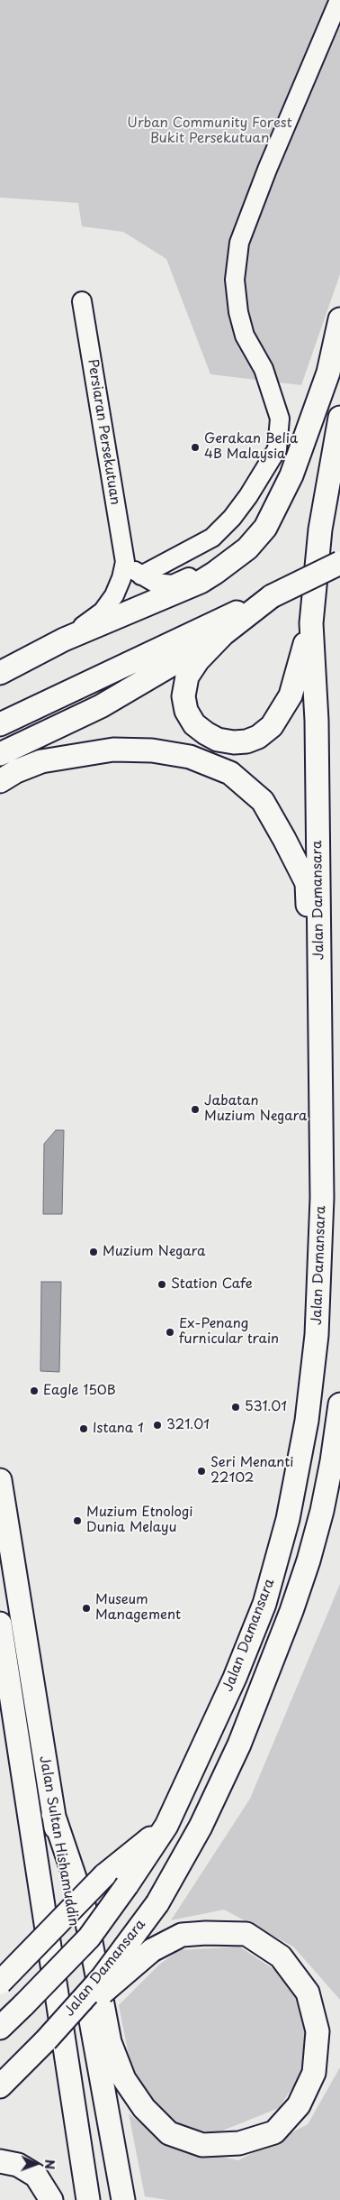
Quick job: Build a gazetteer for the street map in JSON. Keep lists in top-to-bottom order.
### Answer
{
  "streets": {
    "main road": ["Jalan Damansara", "Jalan Sultan Hishamuddin"],
    "street": ["Persiaran Persekutuan"]
  },
  "parks": ["Urban Community Forest Bukit Persekutuan"],
  "places": [
    "Gerakan Belia 4B Malaysia",
    "Jabatan Muzium Negara",
    "Muzium Negara",
    "Station Cafe",
    "Ex-Penang furnicular train",
    "Eagle 150B",
    "531.01",
    "321.01",
    "Istana 1",
    "Seri Menanti 22102",
    "Muzium Etnologi Dunia Melayu",
    "Museum Management"
  ],
  "north": "right"
}
